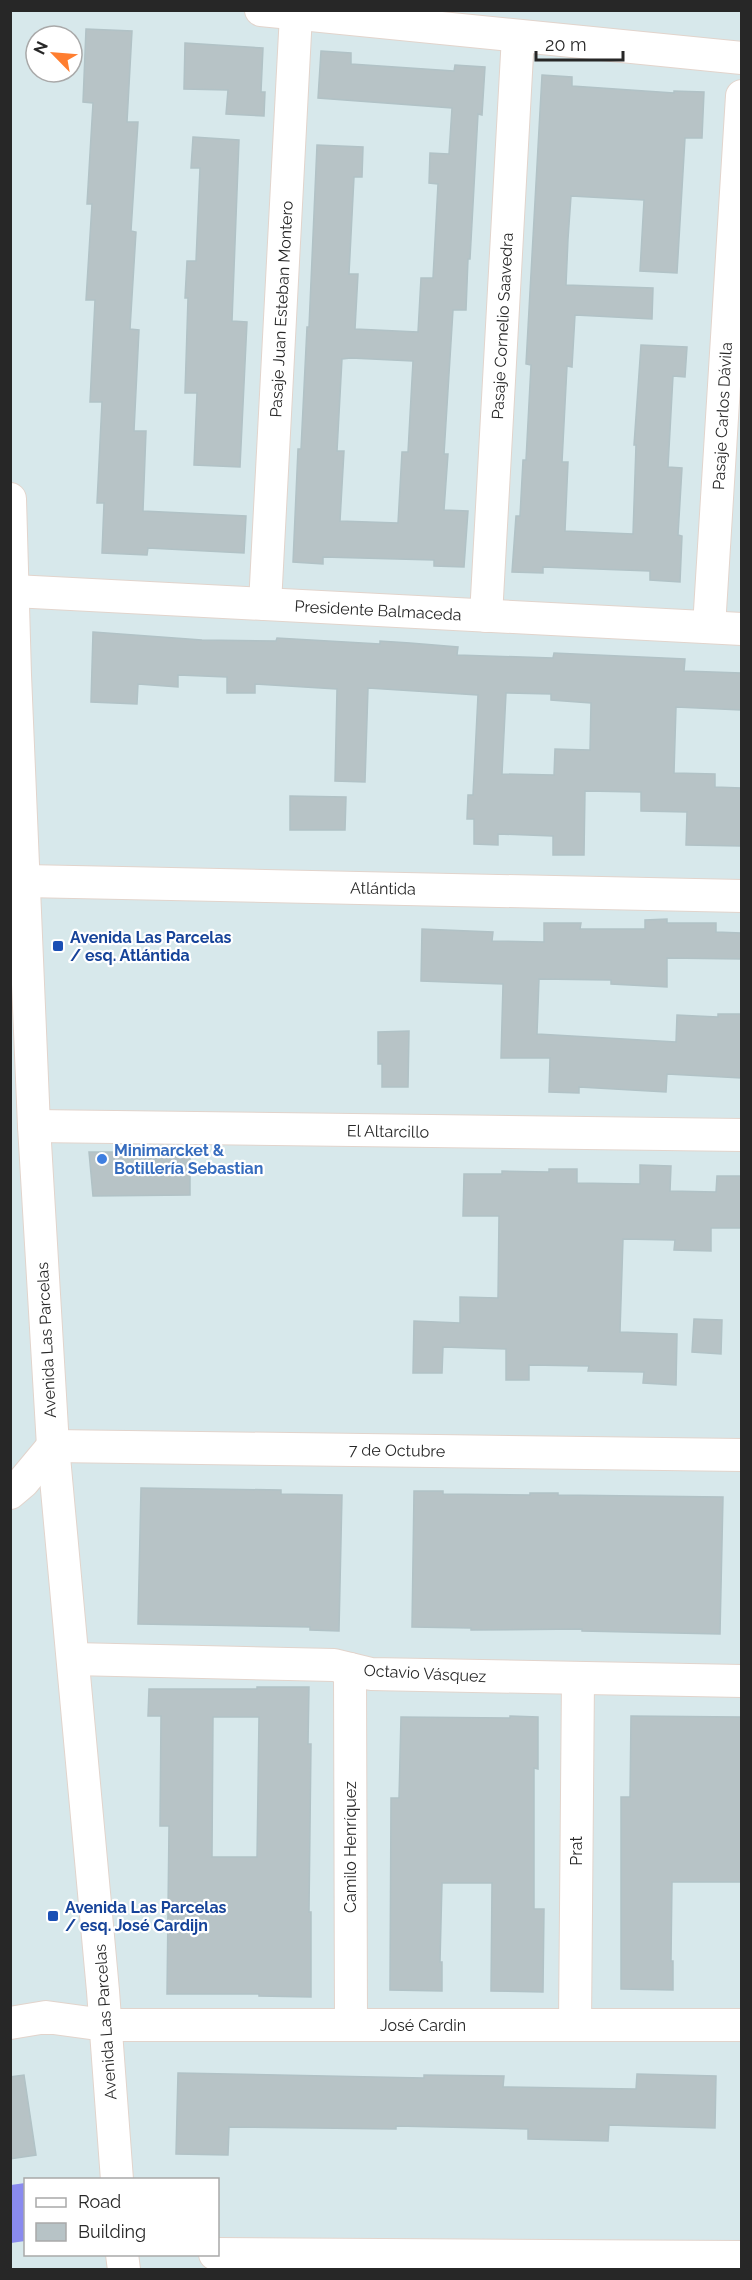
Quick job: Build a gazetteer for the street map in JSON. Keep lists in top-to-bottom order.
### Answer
{
  "streets": {
    "street": [
      "Pasaje Juan Esteban Montero",
      "Pasaje Cornelio Saavedra",
      "Pasaje Carlos Dávila",
      "Presidente Balmaceda",
      "Atlántida",
      "El Altarcillo",
      "Avenida Las Parcelas",
      "7 de Octubre",
      "Octavio Vásquez",
      "Camilo Henríquez",
      "Prat",
      "José Cardin"
    ]
  },
  "crossings": [
    ["Pasaje Juan Esteban Montero", "Presidente Balmaceda"],
    ["Pasaje Cornelio Saavedra", "Presidente Balmaceda"],
    ["Pasaje Carlos Dávila", "Presidente Balmaceda"],
    ["Presidente Balmaceda", "Avenida Las Parcelas"],
    ["Atlántida", "Avenida Las Parcelas"],
    ["El Altarcillo", "Avenida Las Parcelas"],
    ["Avenida Las Parcelas", "7 de Octubre"],
    ["Avenida Las Parcelas", "Octavio Vásquez"],
    ["Avenida Las Parcelas", "José Cardin"],
    ["Octavio Vásquez", "Camilo Henríquez"],
    ["Octavio Vásquez", "Prat"],
    ["Camilo Henríquez", "José Cardin"],
    ["Prat", "José Cardin"]
  ],
  "places": {
    "transit": ["Avenida Las Parcelas / esq. Atlántida", "Avenida Las Parcelas / esq. José Cardijn"],
    "other": ["Minimarcket & Botillería Sebastian"]
  },
  "legend": ["Road", "Building"],
  "scale_bar": "20 m",
  "north": "top left"
}
